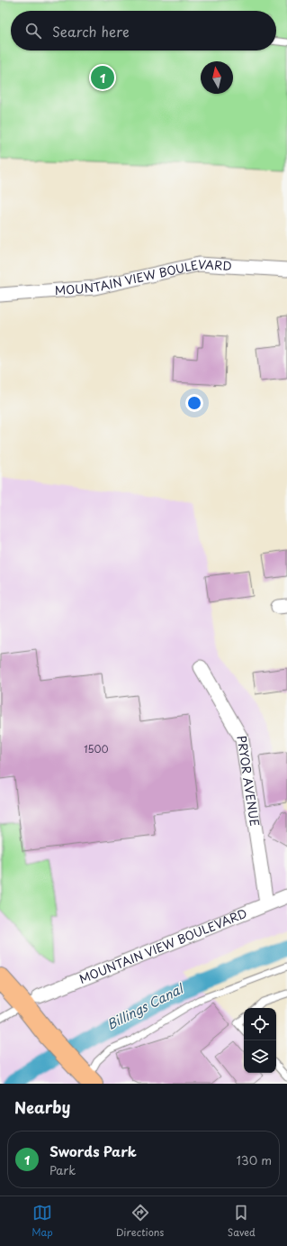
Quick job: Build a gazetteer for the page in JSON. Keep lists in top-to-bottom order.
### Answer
{
  "streets": {
    "street": ["MOUNTAIN VIEW BOULEVARD", "PRYOR AVENUE"]
  },
  "crossings": [
    ["MOUNTAIN VIEW BOULEVARD", "PRYOR AVENUE"]
  ],
  "water": ["Billings Canal"],
  "house_numbers": ["1500"],
  "north": "top",
  "page": {
    "search": "Search here",
    "pins": "1",
    "heading": "Nearby",
    "list": [
      {
        "mark": "1",
        "name": "Swords Park",
        "note": "Park",
        "value": "130 m"
      }
    ],
    "nav": ["Map", "Directions", "Saved"]
  }
}
